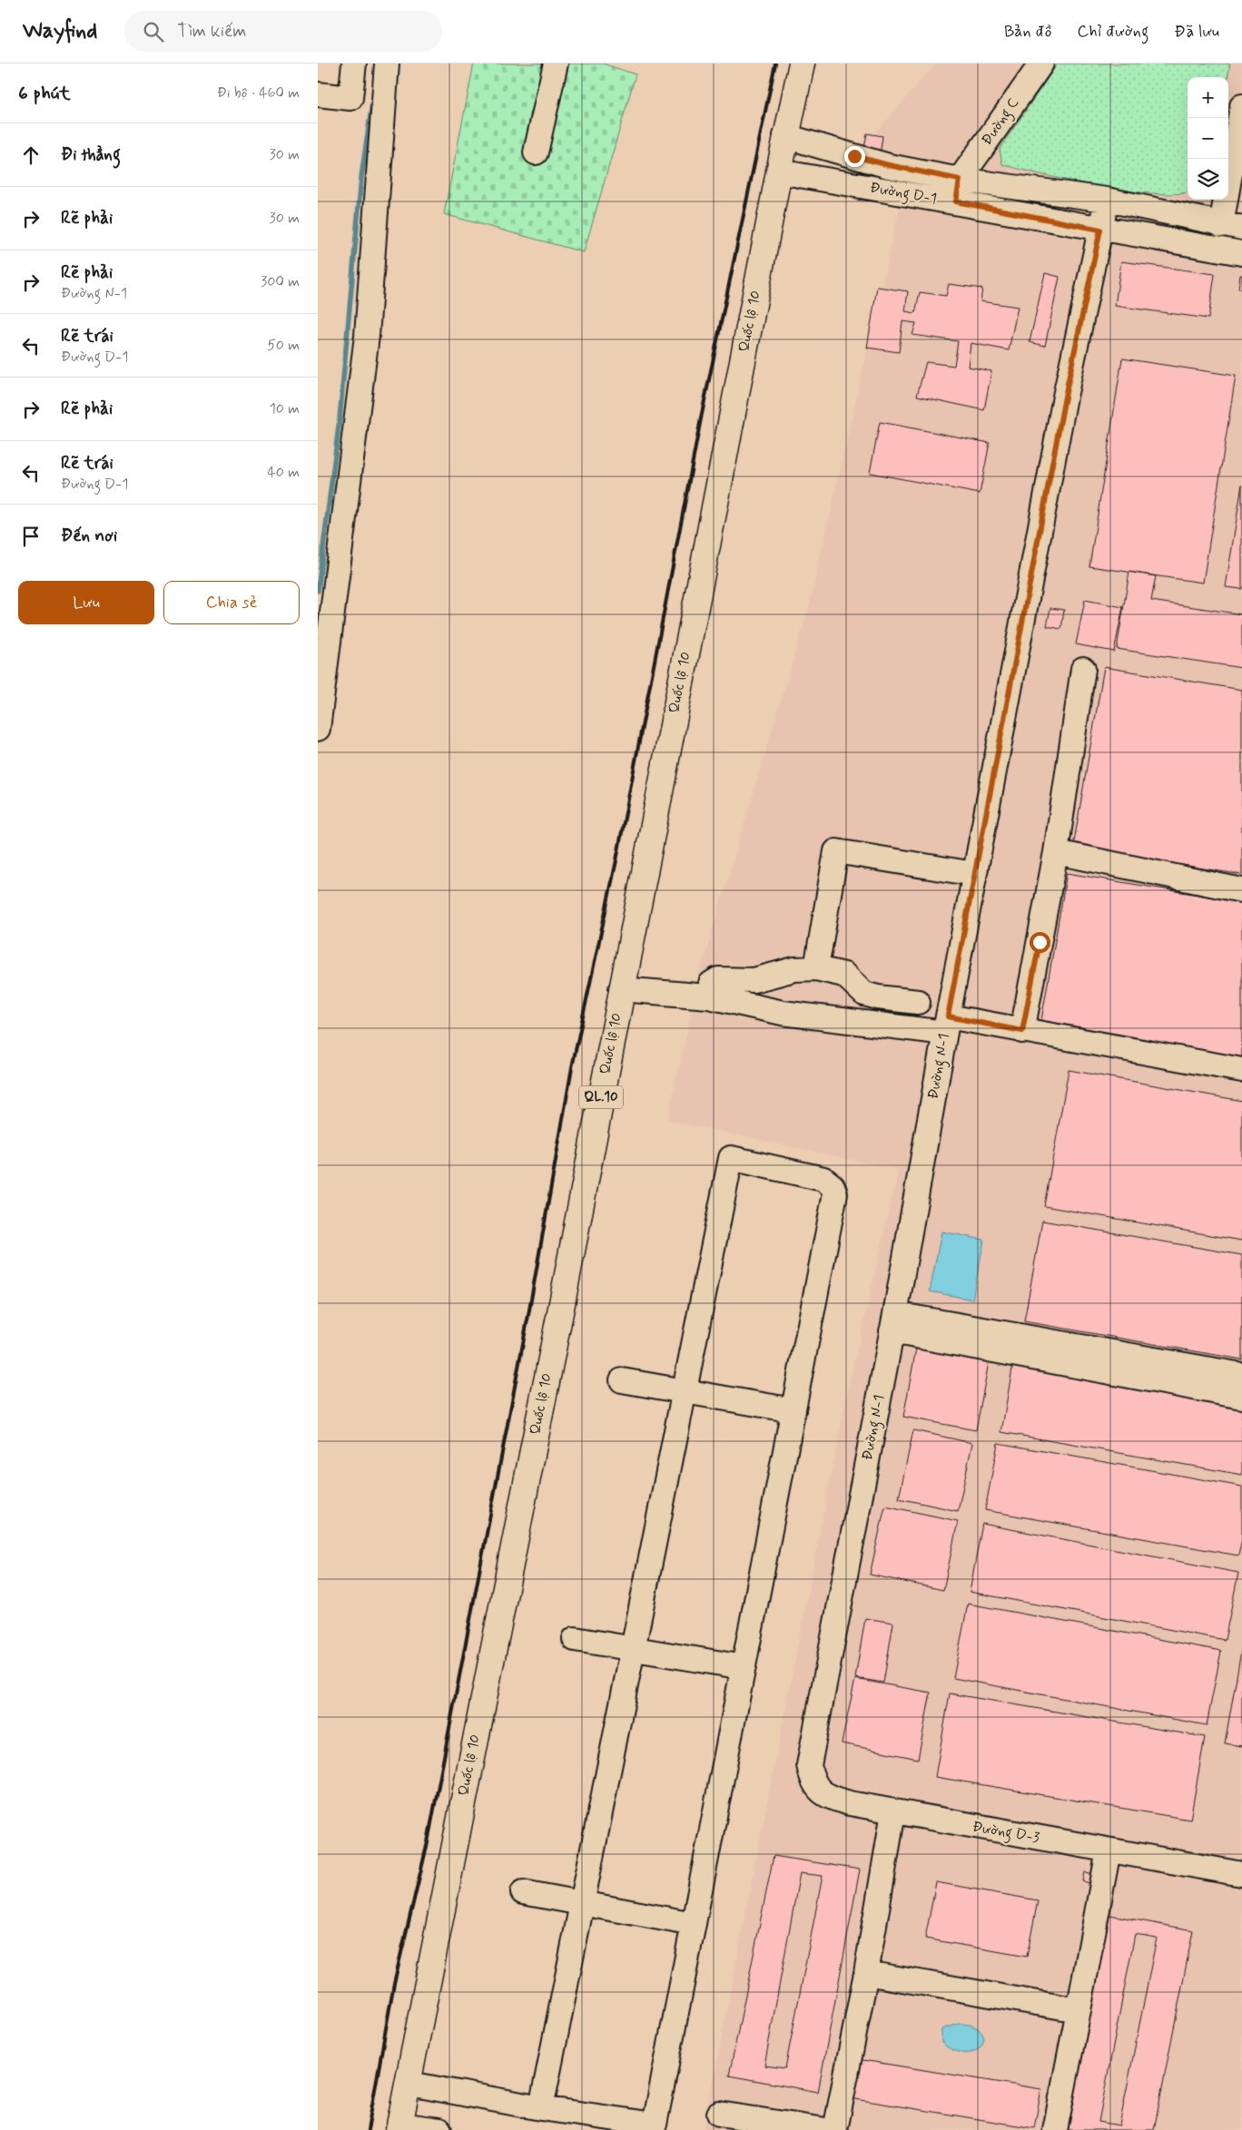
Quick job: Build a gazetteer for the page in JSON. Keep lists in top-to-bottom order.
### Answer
{
  "streets": {
    "highway": ["Quốc lộ 10", "QL.10"],
    "street": [
      "Đường C",
      "Đường D-1",
      "Đường N-1",
      "Đường D-3"
    ]
  },
  "crossings": [
    ["Đường C", "Đường D-1"],
    ["Đường D-1", "Quốc lộ 10"],
    ["Đường D-1", "Đường N-1"],
    ["Đường N-1", "Đường D-3"]
  ],
  "page": {
    "header": "Wayfind",
    "search": "Tìm kiếm",
    "nav": ["Bản đồ", "Chỉ đường", "Đã lưu"],
    "heading": ["6 phút", "Đi bộ · 460 m"],
    "map_buttons": ["+", "−"],
    "list": [
      ["Đi thẳng", "30 m"],
      ["Rẽ phải", "30 m"],
      ["Rẽ phải", "Đường N-1", "300 m"],
      ["Rẽ trái", "Đường D-1", "50 m"],
      ["Rẽ phải", "10 m"],
      ["Rẽ trái", "Đường D-1", "40 m"],
      "Đến nơi"
    ],
    "buttons": ["Lưu", "Chia sẻ"]
  }
}
